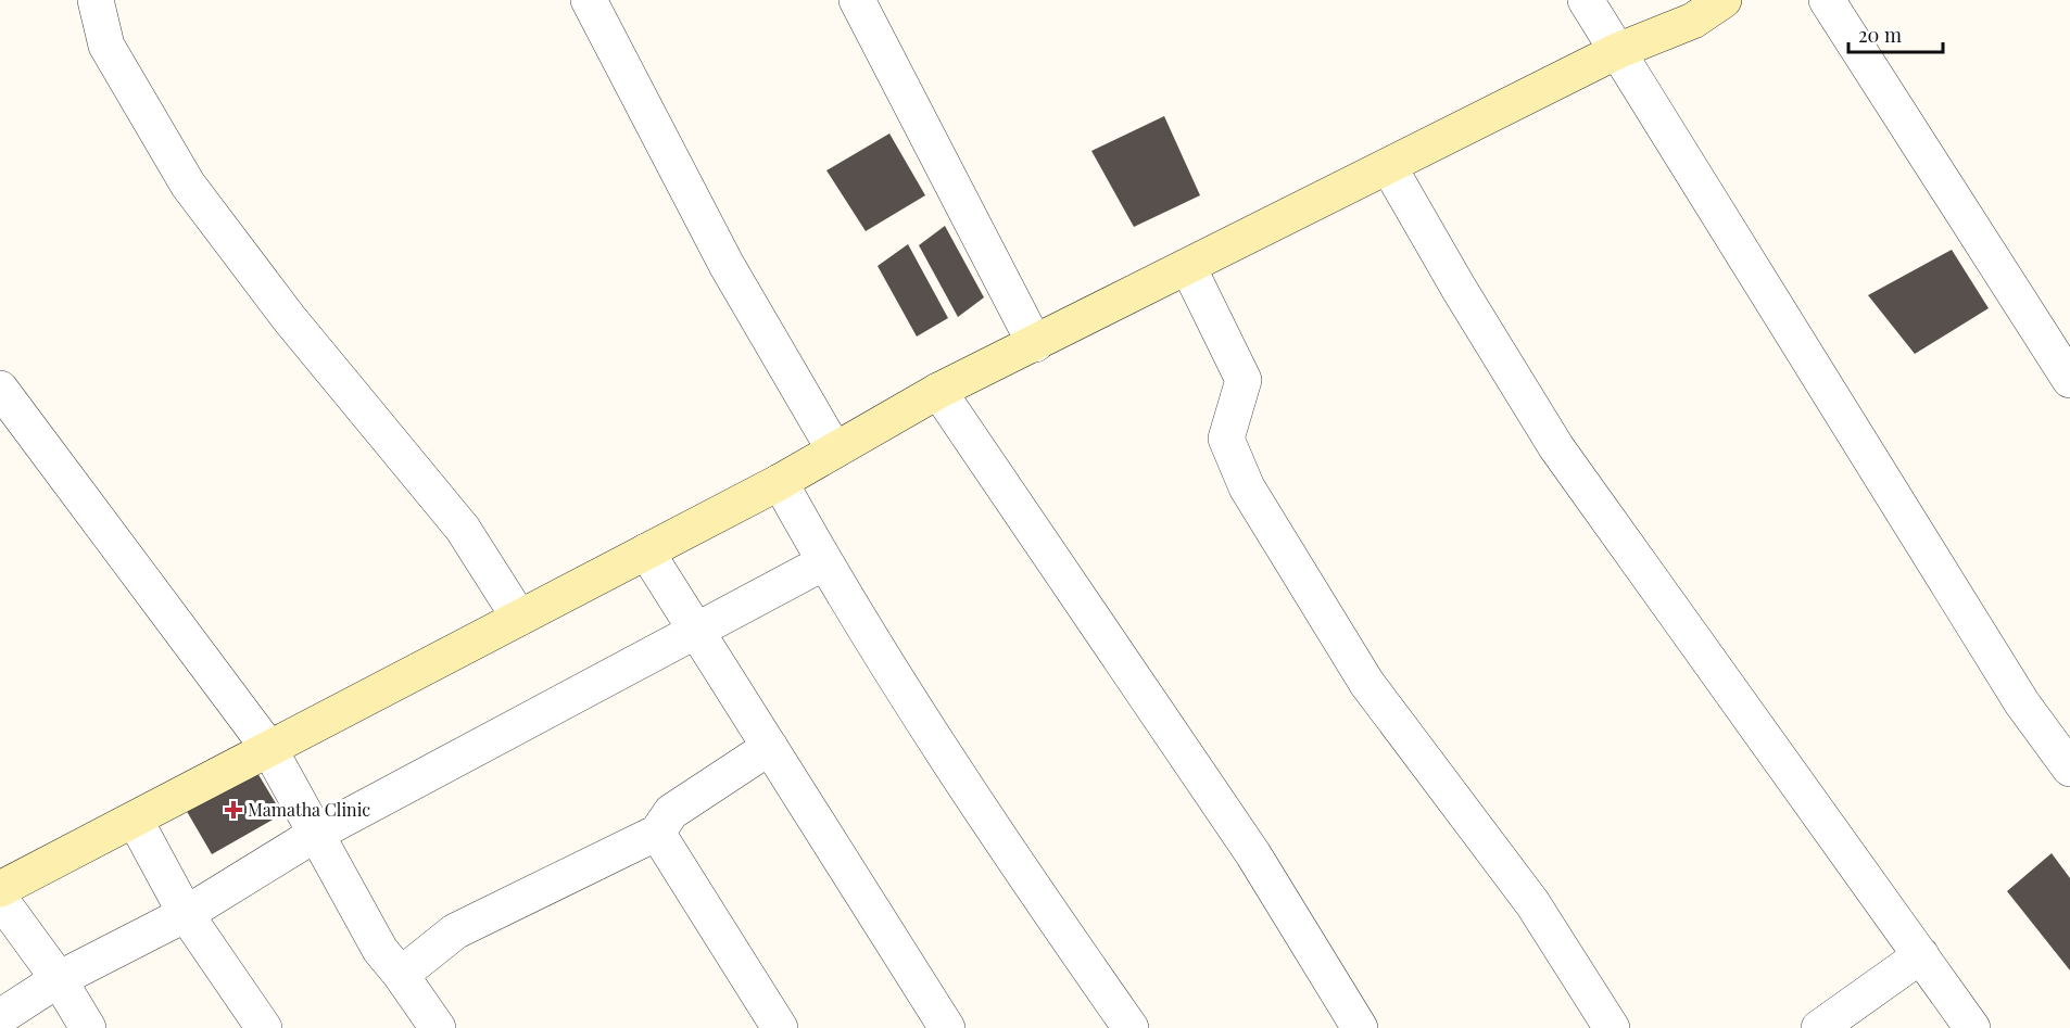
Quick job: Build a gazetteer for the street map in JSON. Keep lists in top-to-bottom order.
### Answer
{
  "places": {
    "health": ["Mamatha Clinic"]
  },
  "scale_bar": "20 m"
}
